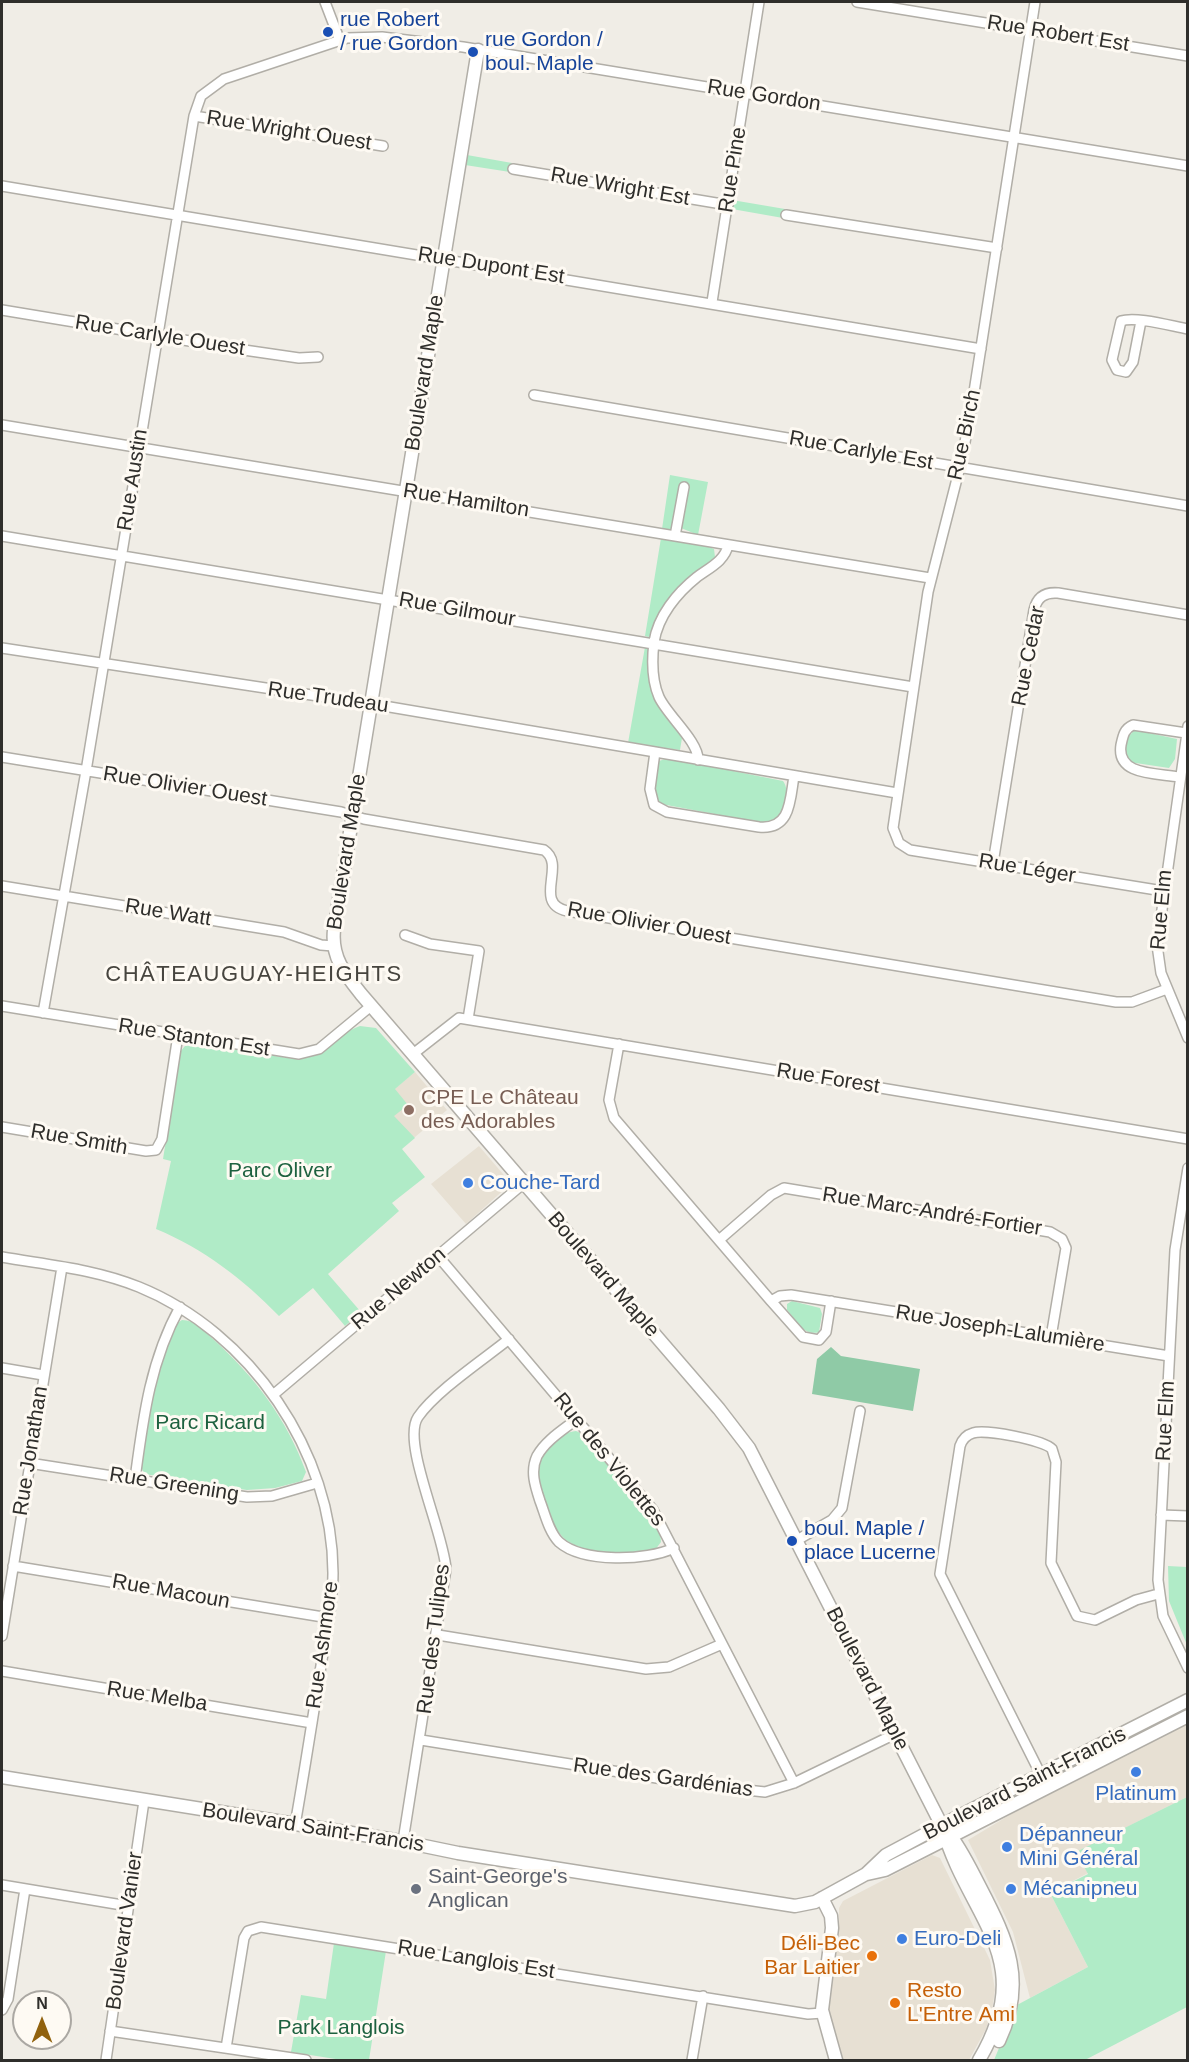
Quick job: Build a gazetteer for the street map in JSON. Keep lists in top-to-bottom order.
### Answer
{
  "streets": {
    "street": [
      "Rue Robert Est",
      "Rue Gordon",
      "Rue Wright Ouest",
      "Rue Pine",
      "Rue Wright Est",
      "Rue Dupont Est",
      "Rue Carlyle Ouest",
      "Boulevard Maple",
      "Rue Birch",
      "Rue Carlyle Est",
      "Rue Austin",
      "Rue Hamilton",
      "Rue Gilmour",
      "Rue Cedar",
      "Rue Trudeau",
      "Rue Olivier Ouest",
      "Rue Léger",
      "Rue Elm",
      "Rue Watt",
      "Rue Stanton Est",
      "Rue Forest",
      "Rue Smith",
      "Rue Marc-André-Fortier",
      "Rue Newton",
      "Rue Joseph-Lalumière",
      "Rue Jonathan",
      "Rue des Violettes",
      "Rue Greening",
      "Rue Macoun",
      "Rue des Tulipes",
      "Rue Ashmore",
      "Rue Melba",
      "Rue des Gardénias",
      "Boulevard Saint-Francis",
      "Boulevard Vanier",
      "Rue Langlois Est"
    ]
  },
  "crossings": [
    ["Rue Robert Est", "Rue Birch"],
    ["Rue Gordon", "Rue Pine"],
    ["Rue Gordon", "Boulevard Maple"],
    ["Rue Gordon", "Rue Birch"],
    ["Rue Gordon", "Rue Austin"],
    ["Rue Wright Ouest", "Rue Austin"],
    ["Rue Pine", "Rue Wright Est"],
    ["Rue Pine", "Rue Dupont Est"],
    ["Rue Dupont Est", "Boulevard Maple"],
    ["Rue Dupont Est", "Rue Birch"],
    ["Rue Dupont Est", "Rue Austin"],
    ["Rue Carlyle Ouest", "Rue Austin"],
    ["Boulevard Maple", "Rue Hamilton"],
    ["Boulevard Maple", "Rue Gilmour"],
    ["Boulevard Maple", "Rue Trudeau"],
    ["Boulevard Maple", "Rue Olivier Ouest"],
    ["Boulevard Maple", "Rue Watt"],
    ["Boulevard Maple", "Rue Stanton Est"],
    ["Boulevard Maple", "Rue Newton"],
    ["Boulevard Maple", "Rue des Gardénias"],
    ["Boulevard Maple", "Boulevard Saint-Francis"],
    ["Rue Birch", "Rue Carlyle Est"],
    ["Rue Birch", "Rue Hamilton"],
    ["Rue Birch", "Rue Gilmour"],
    ["Rue Birch", "Rue Trudeau"],
    ["Rue Birch", "Rue Léger"],
    ["Rue Austin", "Rue Hamilton"],
    ["Rue Austin", "Rue Gilmour"],
    ["Rue Austin", "Rue Trudeau"],
    ["Rue Austin", "Rue Olivier Ouest"],
    ["Rue Austin", "Rue Watt"],
    ["Rue Austin", "Rue Stanton Est"],
    ["Rue Cedar", "Rue Léger"],
    ["Rue Olivier Ouest", "Rue Elm"],
    ["Rue Léger", "Rue Elm"],
    ["Rue Elm", "Rue Joseph-Lalumière"],
    ["Rue Stanton Est", "Rue Smith"],
    ["Rue Marc-André-Fortier", "Rue Joseph-Lalumière"],
    ["Rue Newton", "Rue des Violettes"],
    ["Rue Newton", "Rue Ashmore"],
    ["Rue Jonathan", "Rue Greening"],
    ["Rue Jonathan", "Rue Macoun"],
    ["Rue Jonathan", "Rue Ashmore"],
    ["Rue des Violettes", "Rue des Tulipes"],
    ["Rue des Violettes", "Rue des Gardénias"],
    ["Rue Greening", "Rue Ashmore"],
    ["Rue Macoun", "Rue Ashmore"],
    ["Rue des Tulipes", "Rue des Gardénias"],
    ["Rue des Tulipes", "Boulevard Saint-Francis"],
    ["Rue Ashmore", "Rue Melba"],
    ["Rue Ashmore", "Boulevard Saint-Francis"],
    ["Boulevard Saint-Francis", "Boulevard Vanier"]
  ],
  "districts": ["CHÂTEAUGUAY-HEIGHTS"],
  "parks": ["Parc Oliver", "Parc Ricard", "Park Langlois"],
  "places": [
    "rue Robert / rue Gordon",
    "rue Gordon / boul. Maple",
    "CPE Le Château des Adorables",
    "Couche-Tard",
    "boul. Maple / place Lucerne",
    "Platinum",
    "Dépanneur Mini Général",
    "Saint-George's Anglican",
    "Mécanipneu",
    "Euro-Deli",
    "Déli-Bec Bar Laitier",
    "Resto L'Entre Ami"
  ],
  "north": "top"
}
